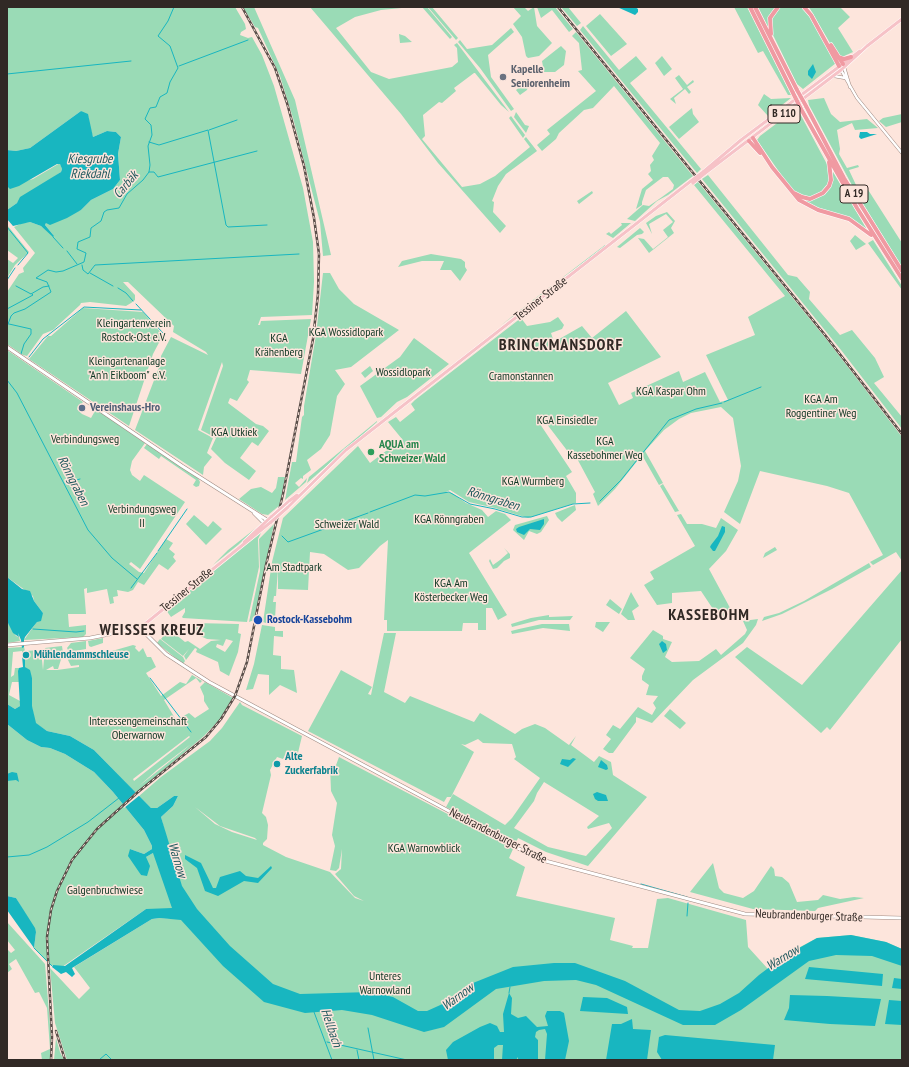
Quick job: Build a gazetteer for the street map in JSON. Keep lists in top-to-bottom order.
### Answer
{
  "streets": {
    "highway": ["A 19"],
    "main road": ["B 110", "Tessiner Straße", "Neubrandenburger Straße"]
  },
  "crossings": [
    ["B 110", "Tessiner Straße"],
    ["Tessiner Straße", "Neubrandenburger Straße"]
  ],
  "districts": ["BRINCKMANSDORF", "KASSEBOHM", "WEISSES KREUZ"],
  "water": [
    "Kiesgrube Riekdahl",
    "Carbäk",
    "Rönngraben",
    "Warnow",
    "Hellbach"
  ],
  "parks": [
    "Kleingartenverein Rostock-Ost e.V.",
    "KGA Wossidlopark",
    "KGA Krähenberg",
    "Kleingartenanlage \"An'n Eikboom\" e.V.",
    "Wossidlopark",
    "Cramonstannen",
    "KGA Kaspar Ohm",
    "KGA Am Roggentiner Weg",
    "KGA Einsiedler",
    "KGA Utkiek",
    "Verbindungsweg",
    "KGA Kassebohmer Weg",
    "KGA Wurmberg",
    "Verbindungsweg II",
    "KGA Rönngraben",
    "Schweizer Wald",
    "Am Stadtpark",
    "KGA Am Kösterbecker Weg",
    "Interessengemeinschaft Oberwarnow",
    "KGA Warnowblick",
    "Galgenbruchwiese",
    "Unteres Warnowland"
  ],
  "places": [
    "Kapelle Seniorenheim",
    "Vereinshaus-Hro",
    "AQUA am Schweizer Wald",
    "Rostock-Kassebohm",
    "Mühlendammschleuse",
    "Alte Zuckerfabrik"
  ]
}
